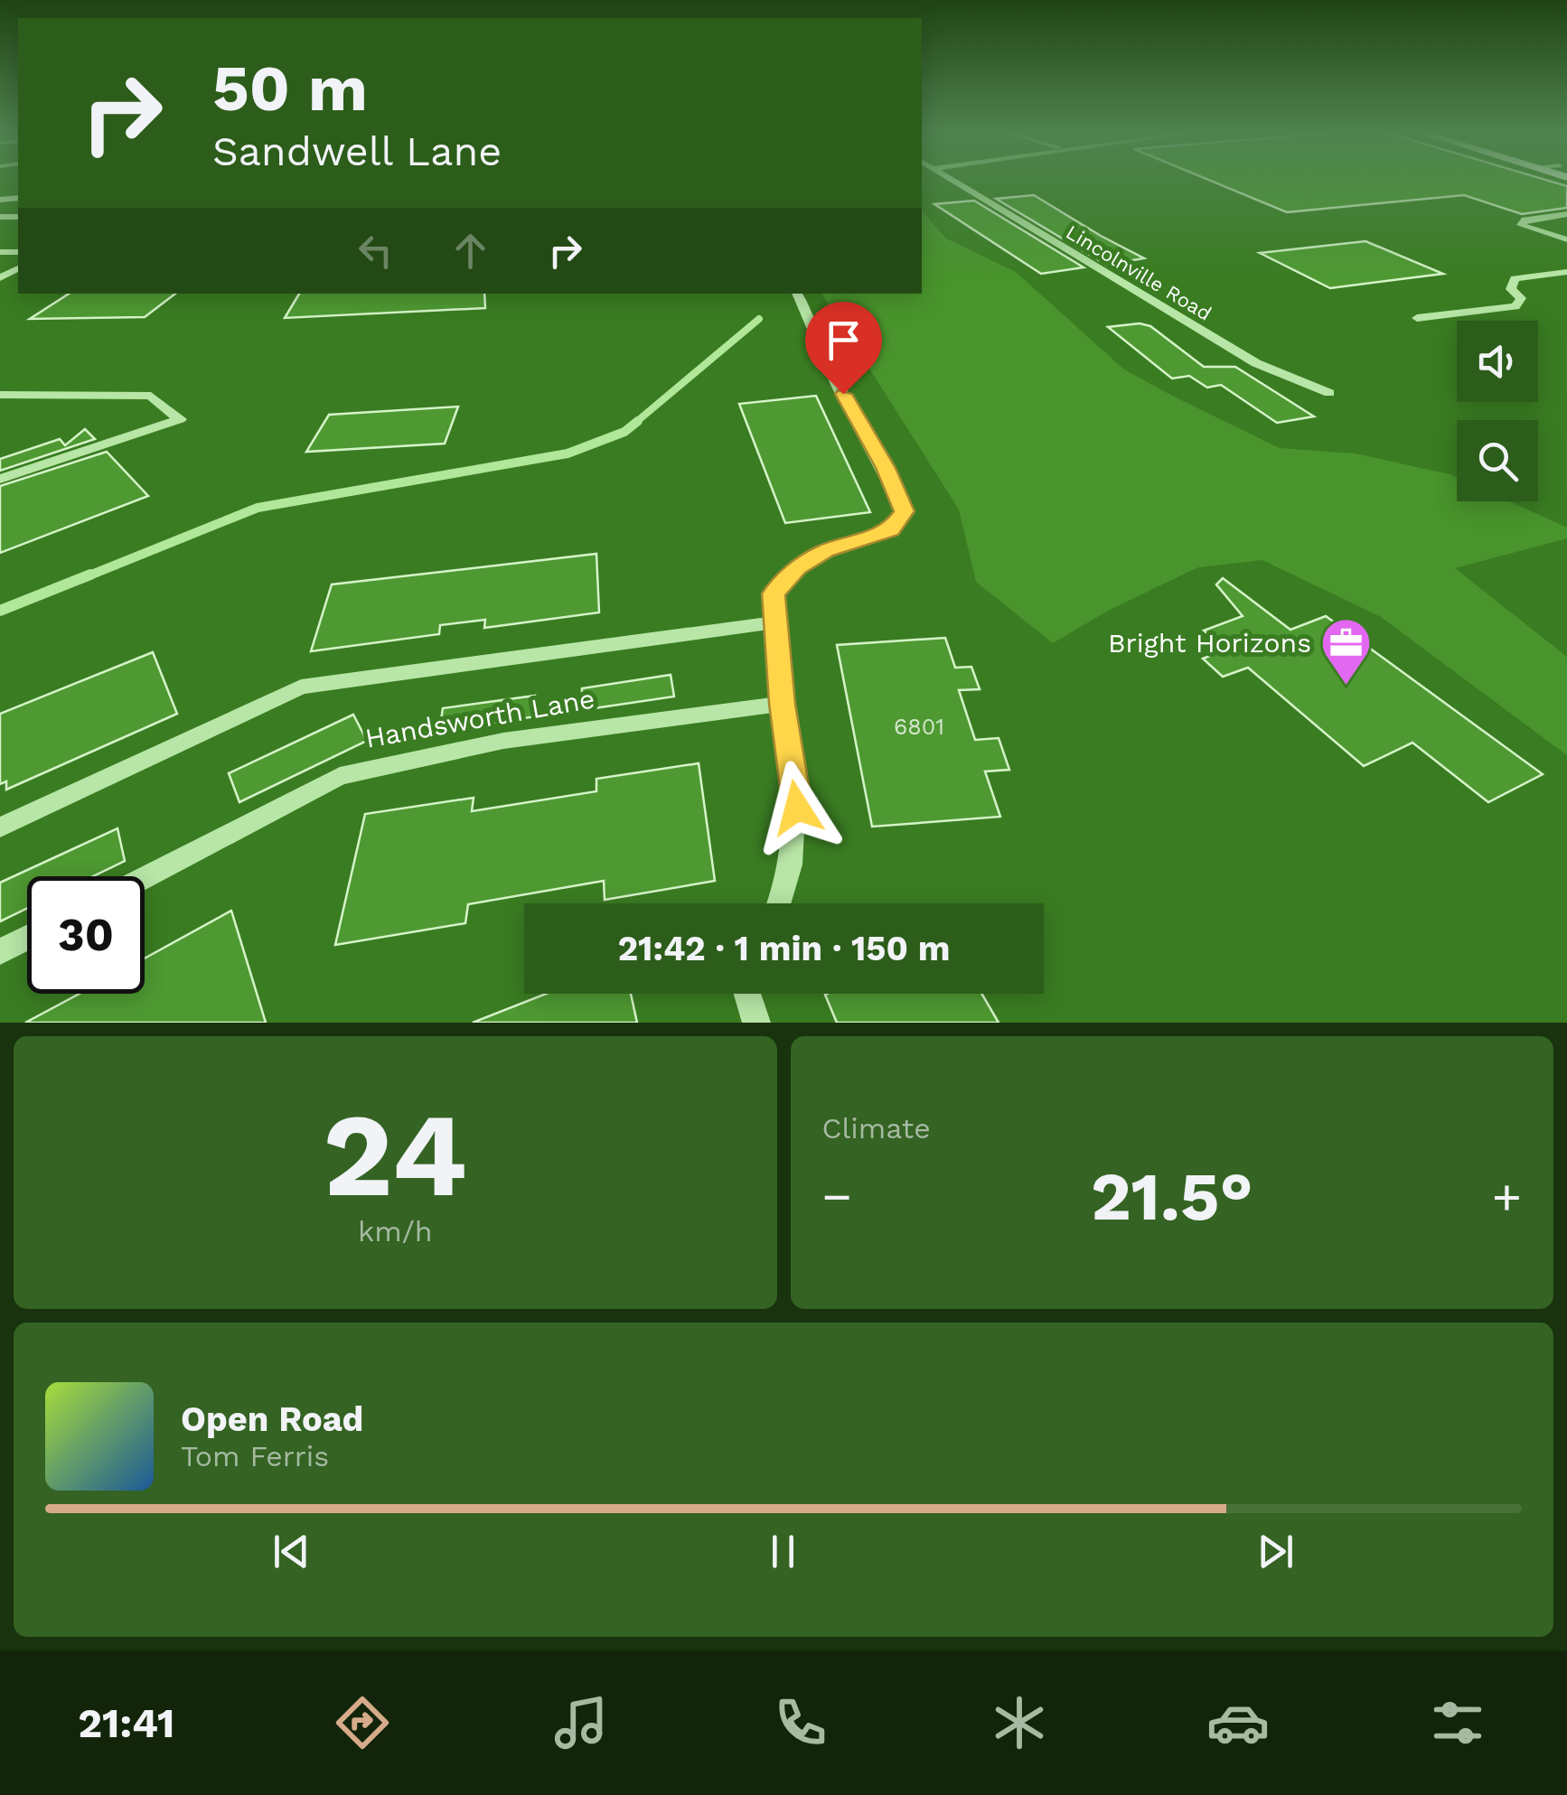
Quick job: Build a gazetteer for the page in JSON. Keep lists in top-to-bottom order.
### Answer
{
  "streets": {
    "street": ["Lincolnville Road", "Handsworth Lane"]
  },
  "places": {
    "office": ["Bright Horizons"]
  },
  "house_numbers": ["6801"],
  "page": {
    "turn": ["50 m", "Sandwell Lane"],
    "limit": "30",
    "trip": "21:42 · 1 min · 150 m",
    "tile": [
      ["24", "km/h"],
      "Climate"
    ],
    "heat": ["−", "21.5°", "+"],
    "song": ["Open Road", "Tom Ferris"],
    "tabs": "21:41"
  }
}
